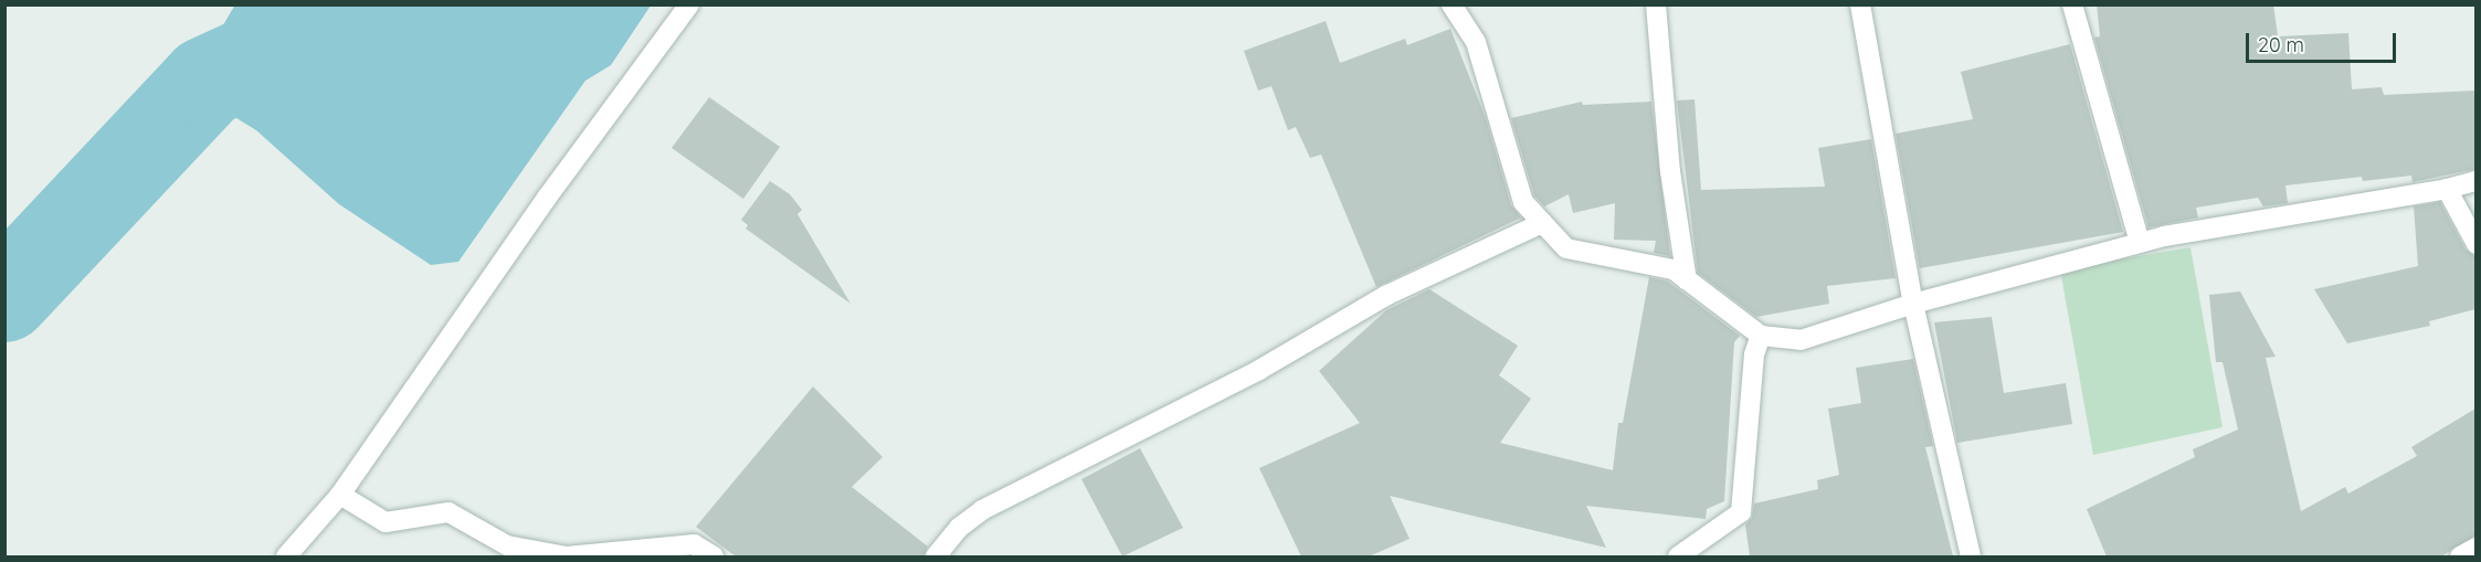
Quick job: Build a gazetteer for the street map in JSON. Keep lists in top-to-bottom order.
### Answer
{
  "scale_bar": "20 m"
}
